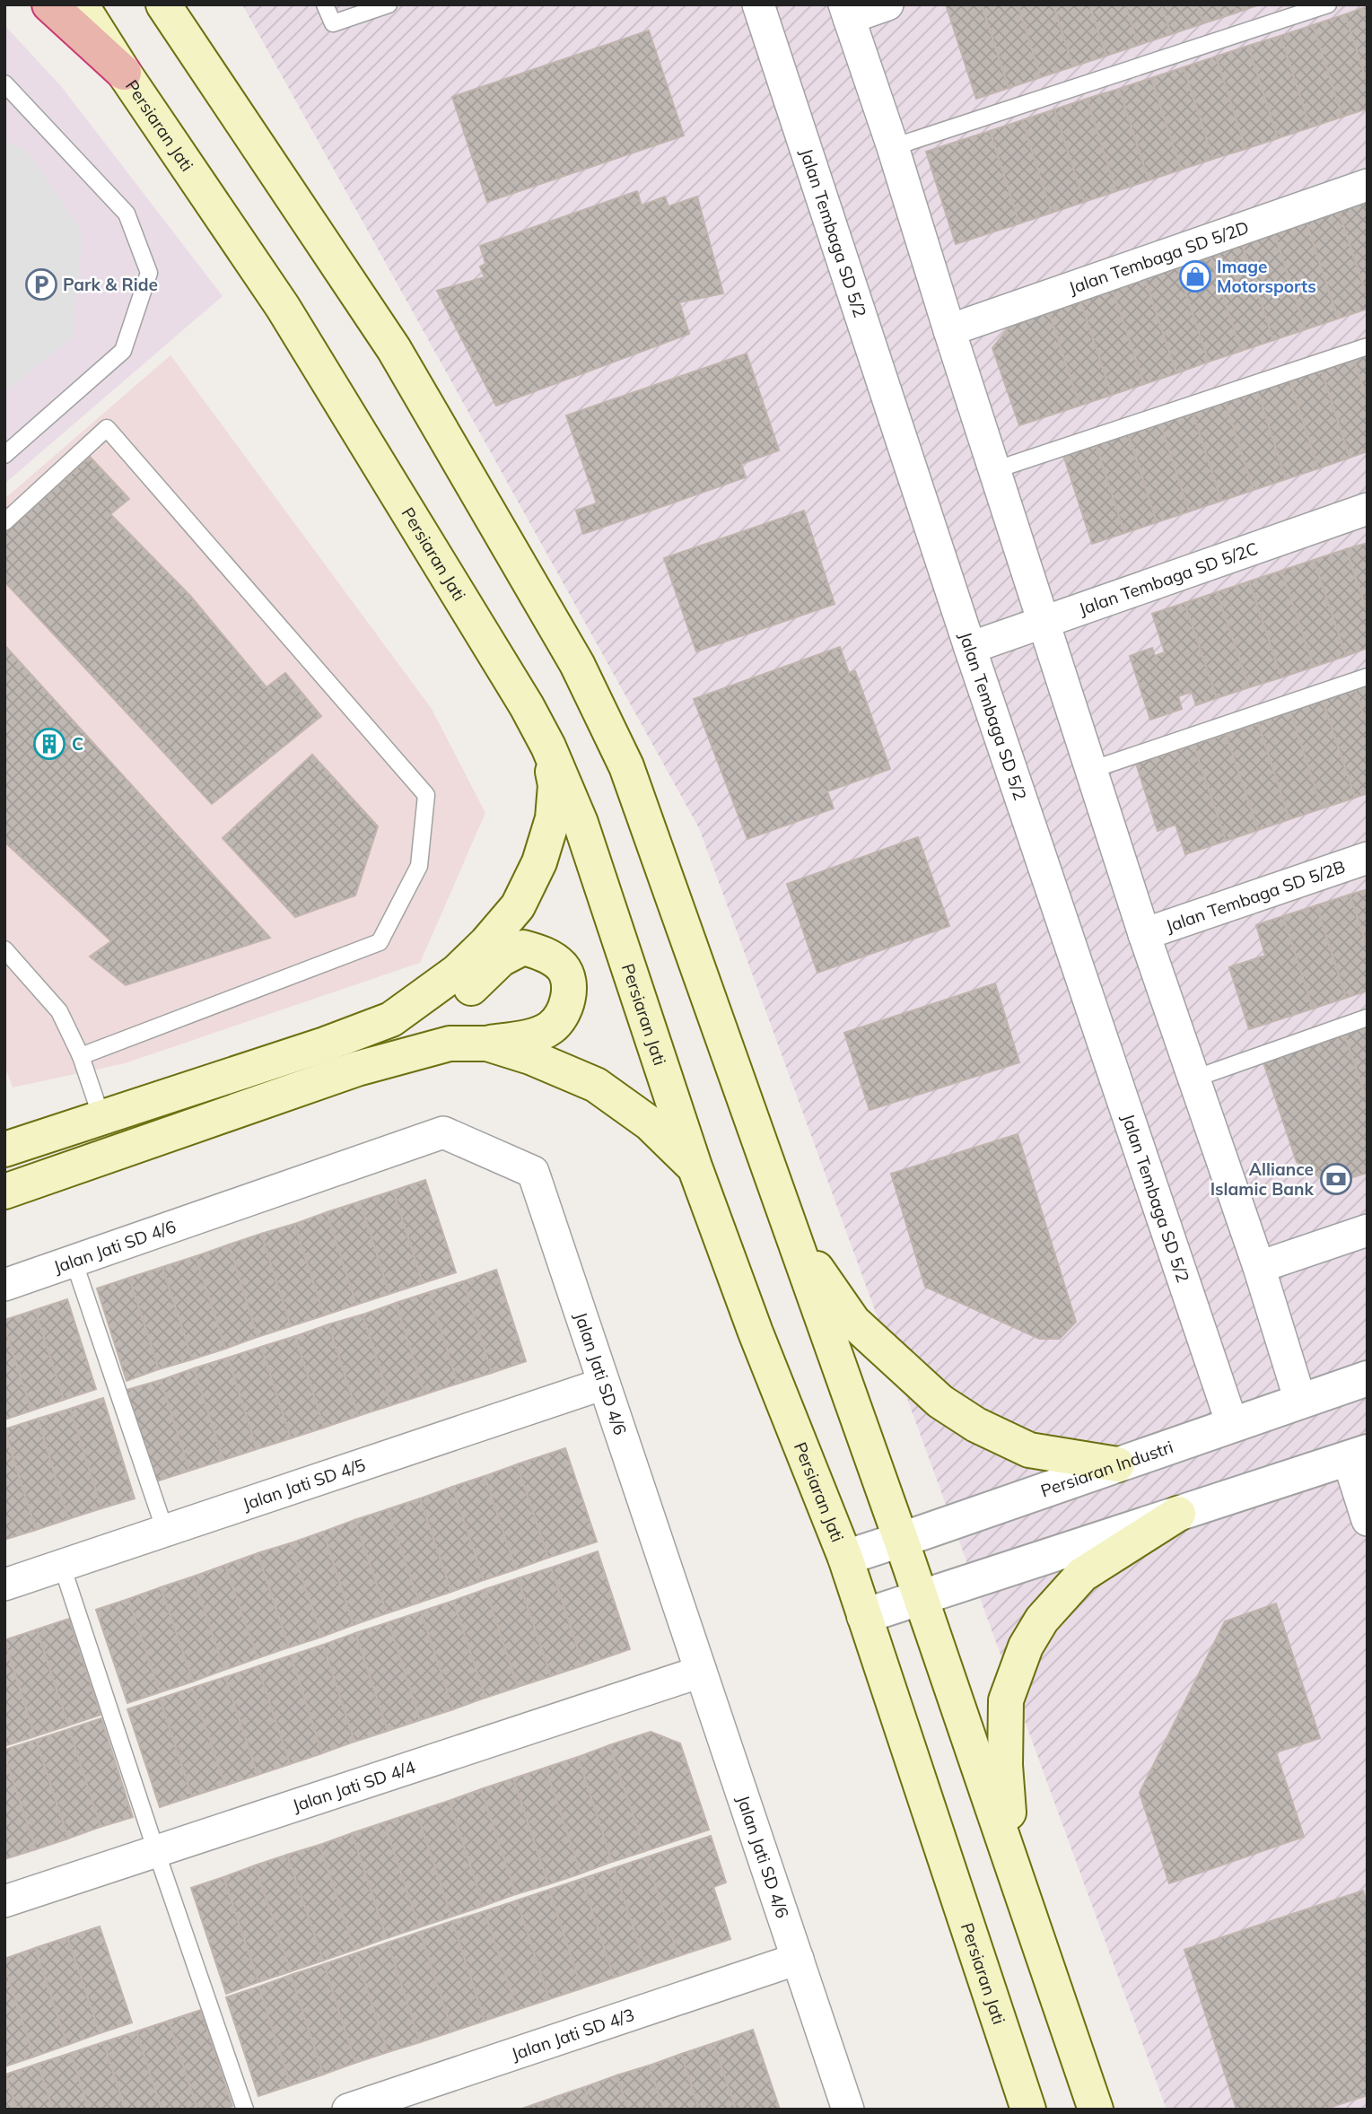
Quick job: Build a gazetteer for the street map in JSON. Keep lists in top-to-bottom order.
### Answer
{
  "streets": {
    "main road": ["Persiaran Jati"],
    "street": [
      "Jalan Tembaga SD 5/2",
      "Jalan Tembaga SD 5/2D",
      "Jalan Tembaga SD 5/2C",
      "Jalan Tembaga SD 5/2B",
      "Jalan Jati SD 4/6",
      "Persiaran Industri",
      "Jalan Jati SD 4/5",
      "Jalan Jati SD 4/4",
      "Jalan Jati SD 4/3"
    ]
  },
  "crossings": [
    ["Persiaran Jati", "Persiaran Industri"],
    ["Jalan Tembaga SD 5/2", "Jalan Tembaga SD 5/2C"],
    ["Jalan Tembaga SD 5/2", "Persiaran Industri"],
    ["Jalan Jati SD 4/6", "Jalan Jati SD 4/5"],
    ["Jalan Jati SD 4/6", "Jalan Jati SD 4/4"],
    ["Jalan Jati SD 4/6", "Jalan Jati SD 4/3"]
  ],
  "places": {
    "shop": ["Image Motorsports"],
    "parking": ["Park & Ride"],
    "building": ["C"],
    "bank": ["Alliance Islamic Bank"]
  }
}
